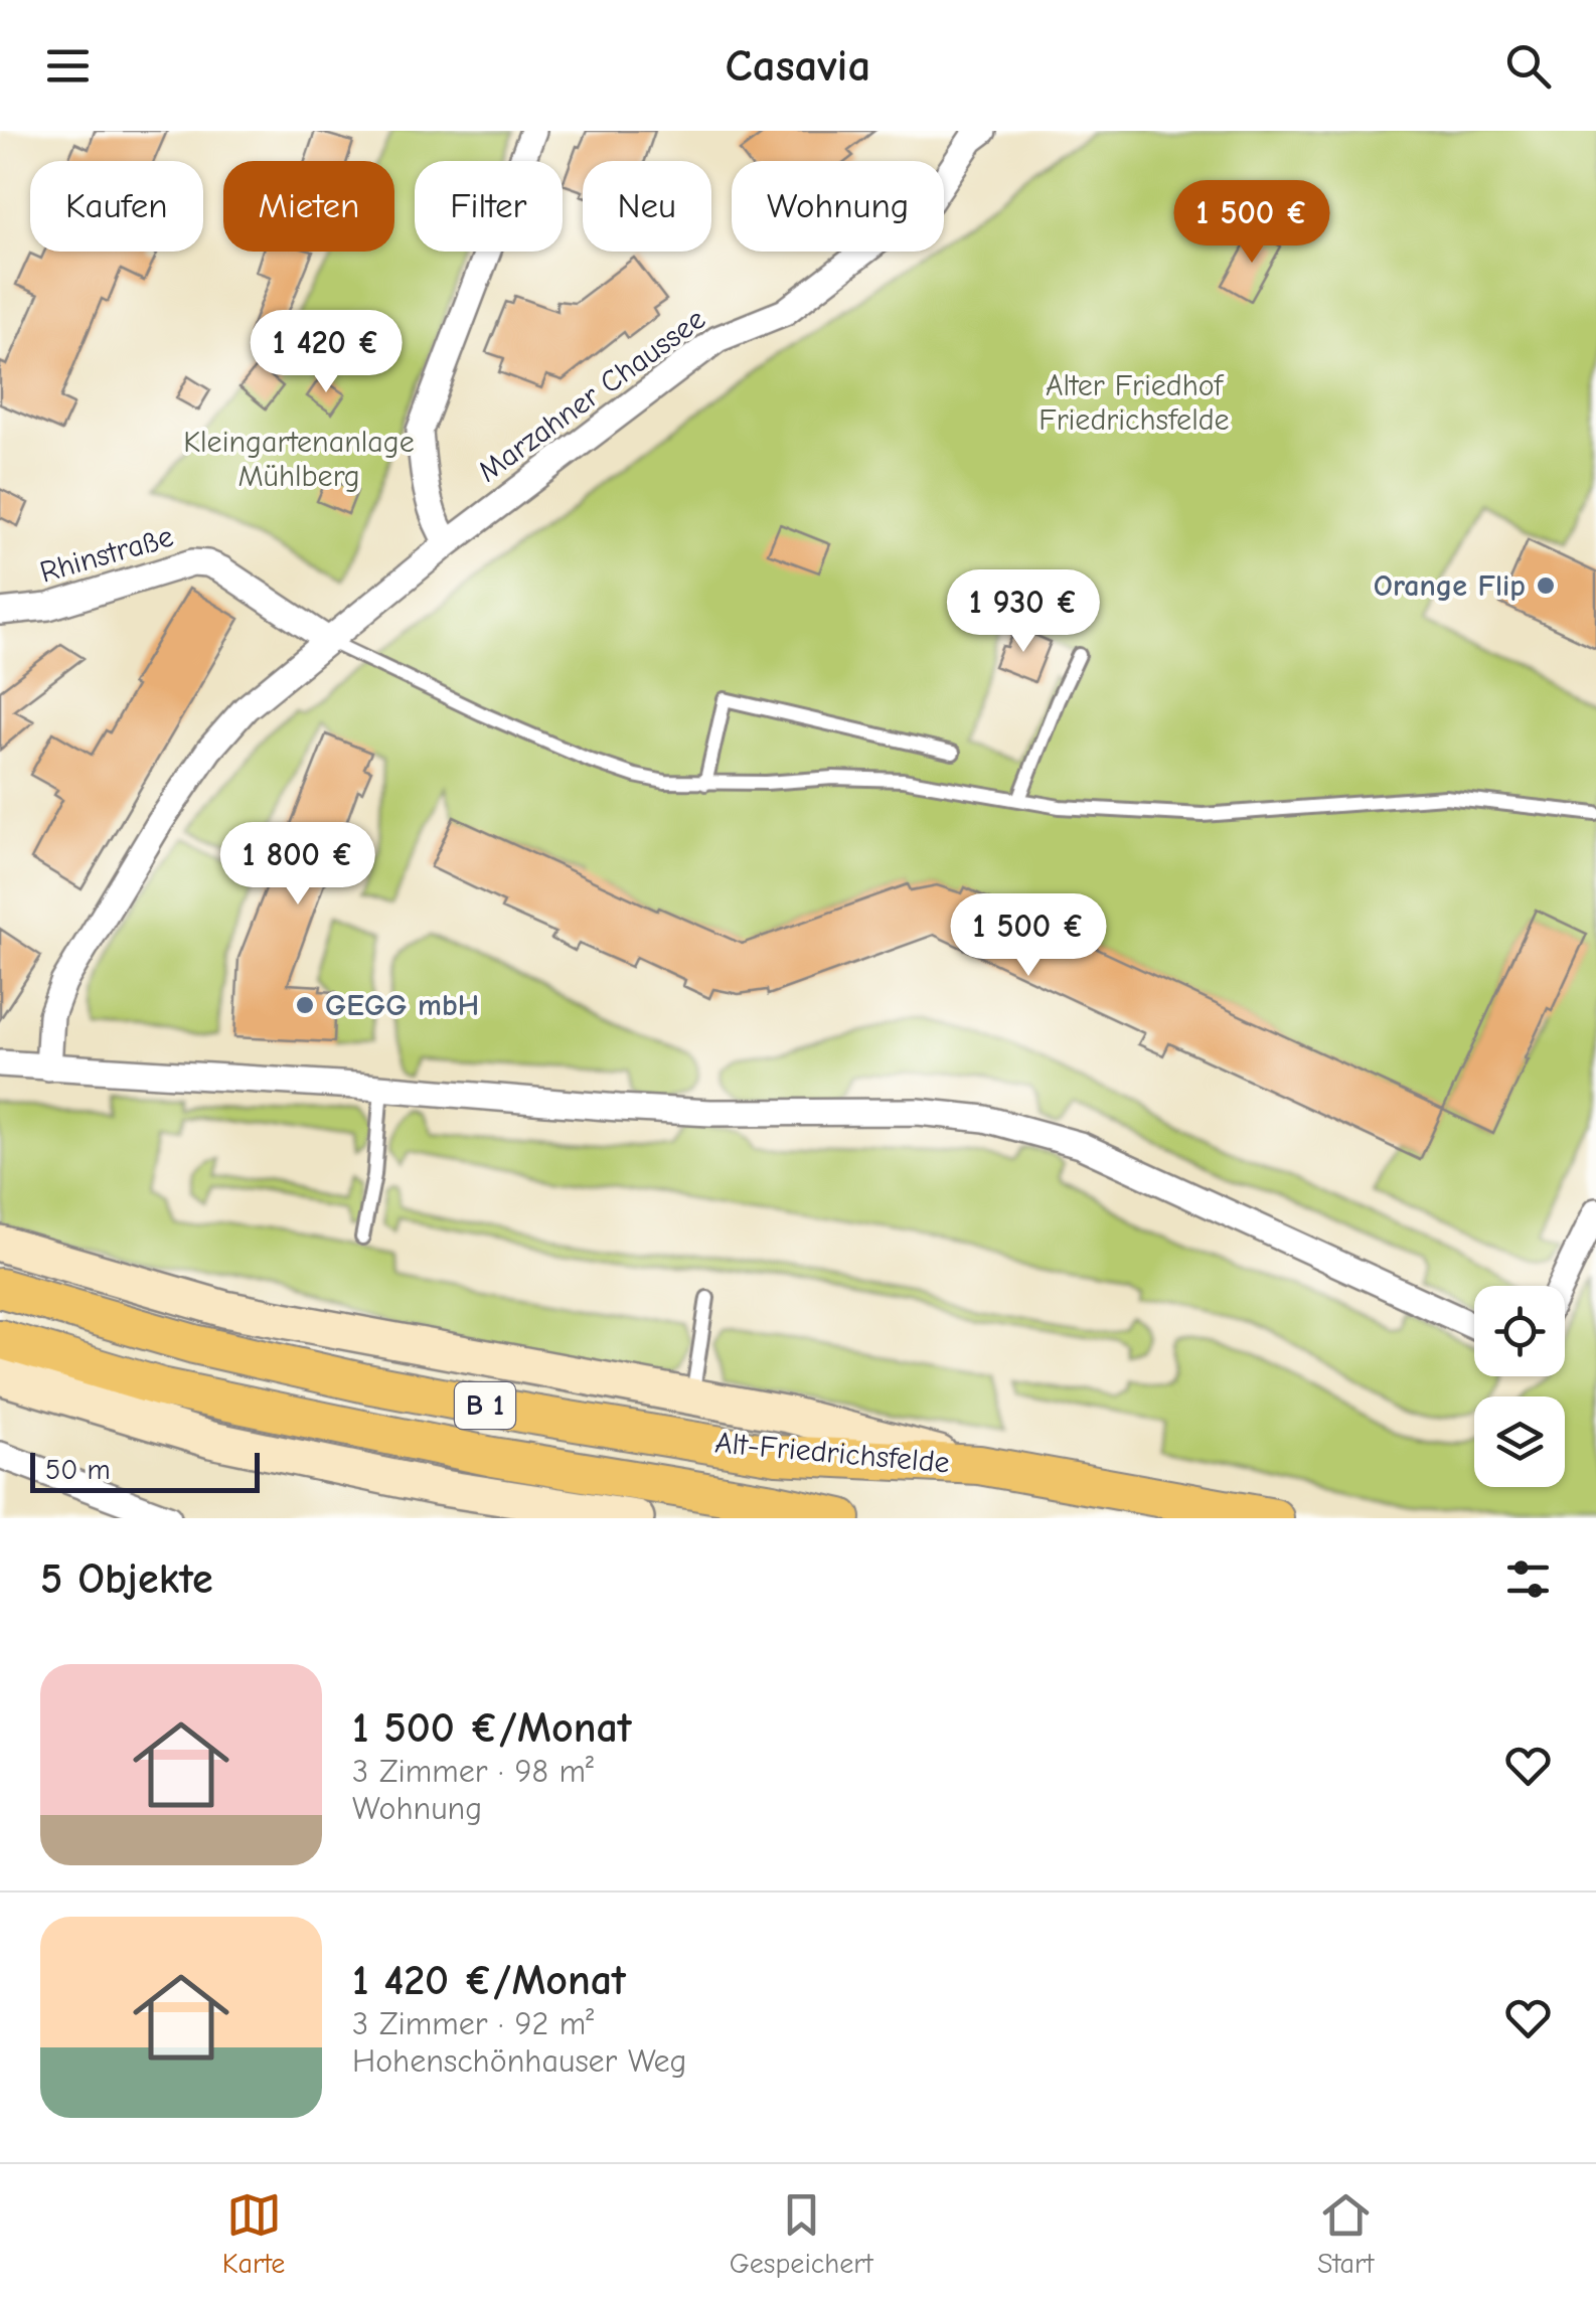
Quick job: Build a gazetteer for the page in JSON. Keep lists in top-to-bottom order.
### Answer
{
  "streets": {
    "main road": ["B 1", "Alt-Friedrichsfelde"],
    "street": ["Marzahner Chaussee", "Rhinstraße"]
  },
  "crossings": [
    ["Marzahner Chaussee", "Rhinstraße"],
    ["B 1", "Alt-Friedrichsfelde"]
  ],
  "parks": ["Alter Friedhof Friedrichsfelde", "Kleingartenanlage Mühlberg"],
  "places": ["Orange Flip", "GEGG mbH"],
  "scale_bar": "50 m",
  "page": {
    "header": "Casavia",
    "chip": [
      "Kaufen",
      "Mieten",
      "Filter",
      "Neu",
      "Wohnung"
    ],
    "price": [
      "1 500 €",
      "1 420 €",
      "1 930 €",
      "1 800 €",
      "1 500 €"
    ],
    "scale": "50 m",
    "heading": "5 Objekte",
    "list": [
      {
        "name": "1 500 €/Monat",
        "note": "3 Zimmer · 98 m² · Wohnung"
      },
      {
        "name": "1 420 €/Monat",
        "note": "3 Zimmer · 92 m² · Hohenschönhauser Weg"
      }
    ],
    "tabs": ["Karte", "Gespeichert", "Start"]
  }
}
